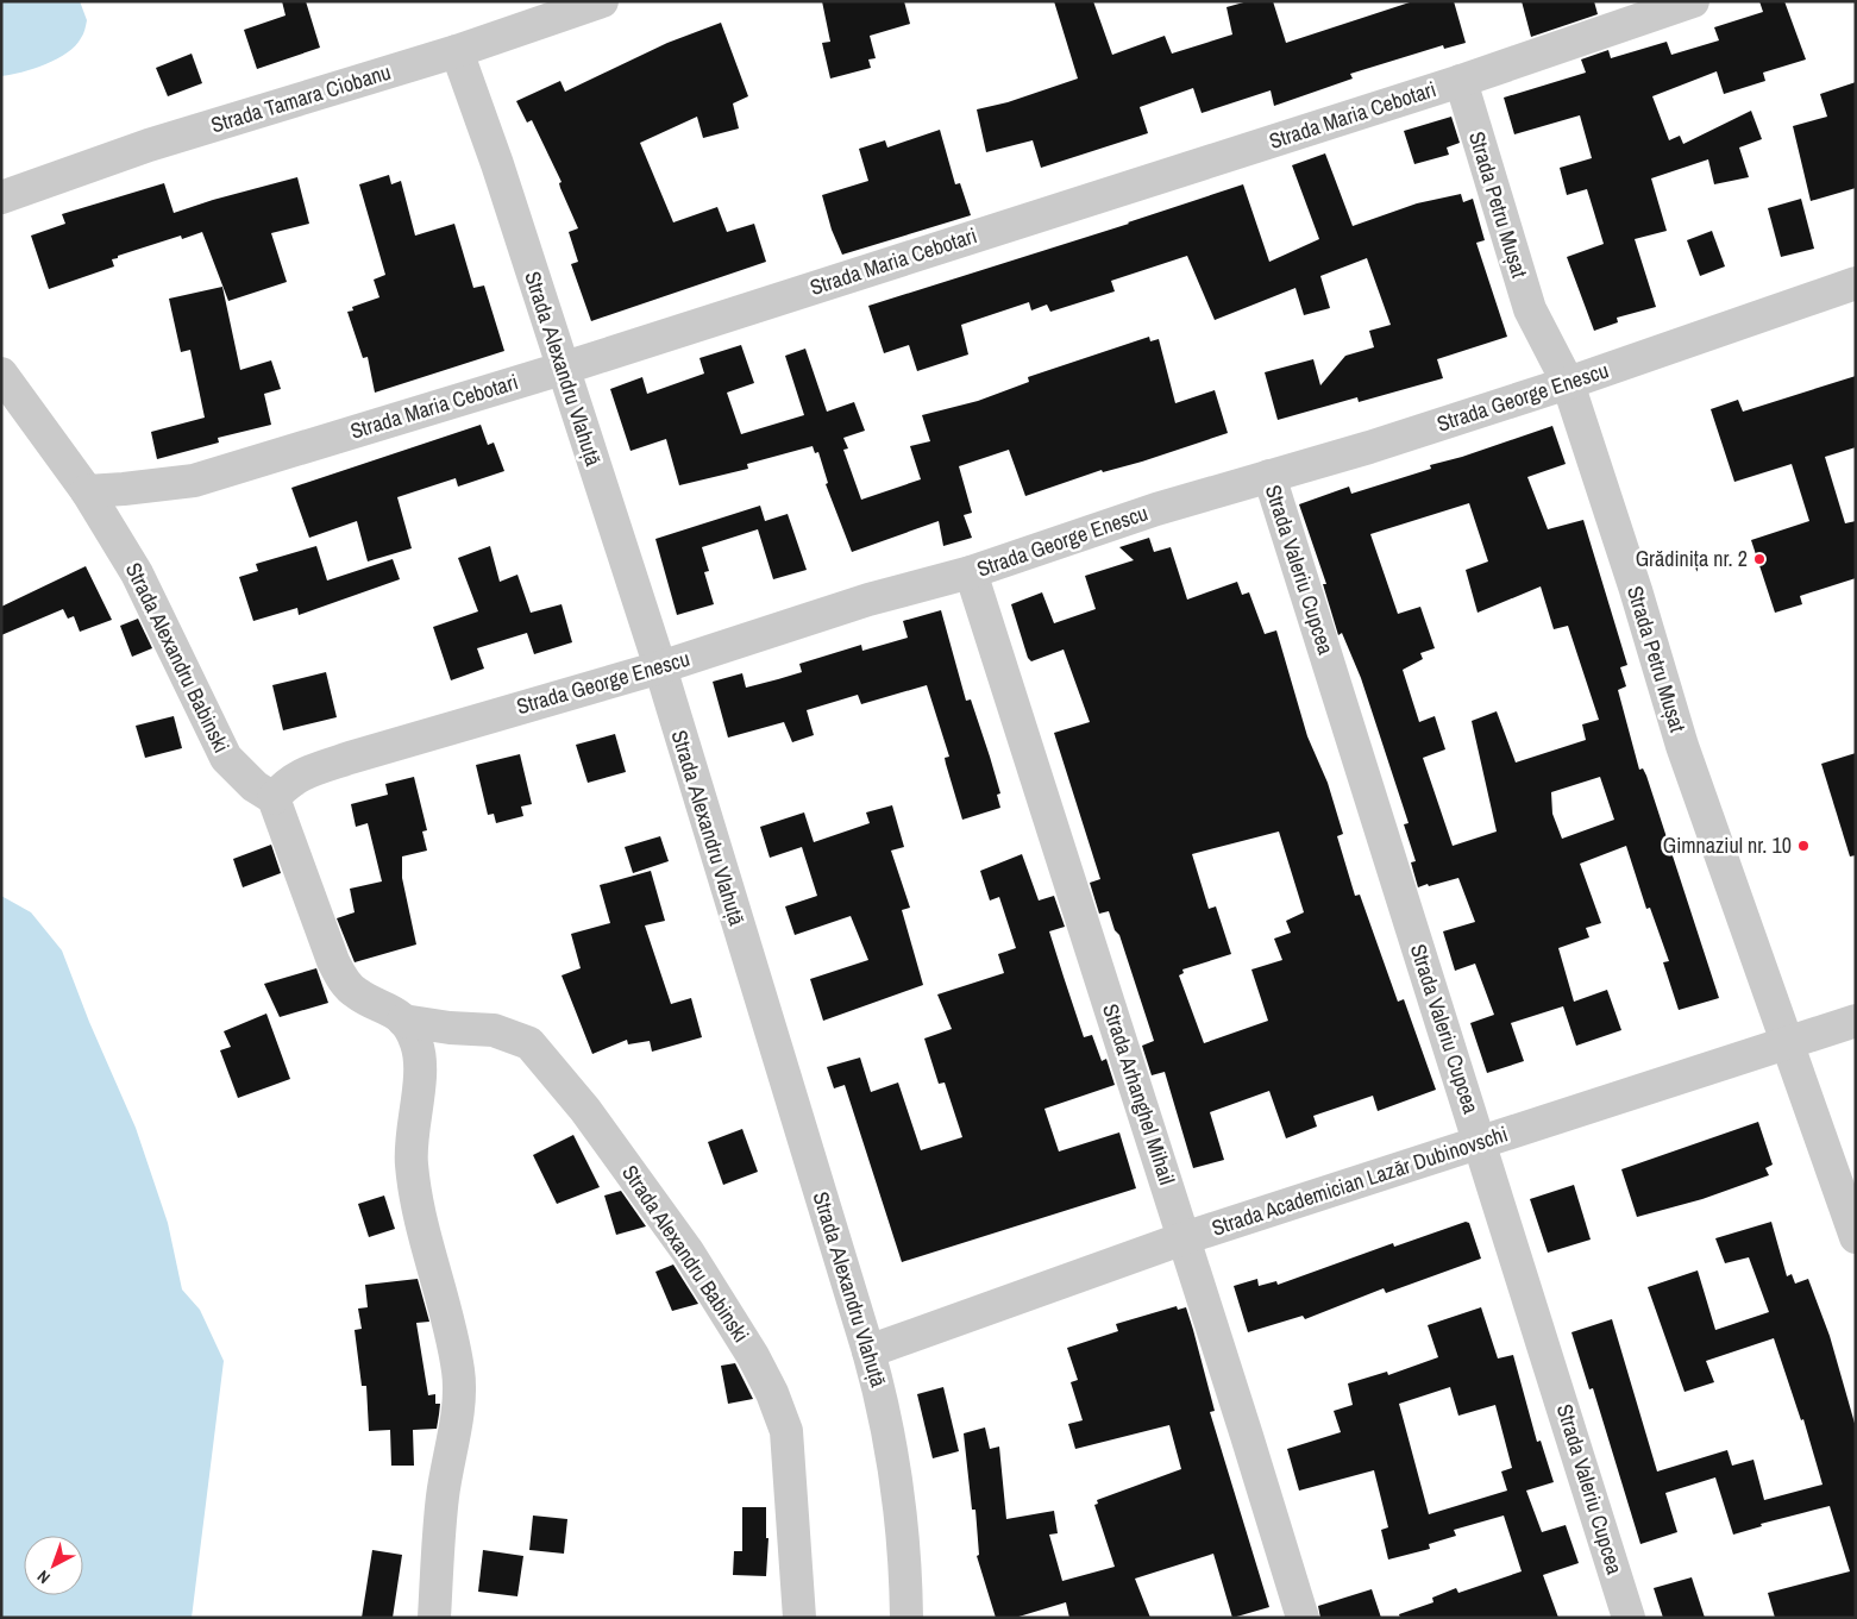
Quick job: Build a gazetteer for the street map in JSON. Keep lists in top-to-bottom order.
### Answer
{
  "streets": {
    "street": [
      "Strada Tamara Ciobanu",
      "Strada Maria Cebotari",
      "Strada Petru Mușat",
      "Strada Аlexandru Vlahuță",
      "Strada George Enescu",
      "Strada Valeriu Cupcea",
      "Strada Alexandru Babinski",
      "Strada Arhanghel Mihail",
      "Strada Academician Lazăr Dubinovschi"
    ]
  },
  "crossings": [
    ["Strada Tamara Ciobanu", "Strada Аlexandru Vlahuță"],
    ["Strada Maria Cebotari", "Strada Petru Mușat"],
    ["Strada Maria Cebotari", "Strada Аlexandru Vlahuță"],
    ["Strada Maria Cebotari", "Strada Alexandru Babinski"],
    ["Strada Petru Mușat", "Strada George Enescu"],
    ["Strada Petru Mușat", "Strada Academician Lazăr Dubinovschi"],
    ["Strada Аlexandru Vlahuță", "Strada George Enescu"],
    ["Strada Аlexandru Vlahuță", "Strada Academician Lazăr Dubinovschi"],
    ["Strada George Enescu", "Strada Valeriu Cupcea"],
    ["Strada George Enescu", "Strada Alexandru Babinski"],
    ["Strada George Enescu", "Strada Arhanghel Mihail"],
    ["Strada Valeriu Cupcea", "Strada Academician Lazăr Dubinovschi"],
    ["Strada Arhanghel Mihail", "Strada Academician Lazăr Dubinovschi"]
  ],
  "places": ["Grădinița nr. 2", "Gimnaziul nr. 10"],
  "north": "bottom left"
}
